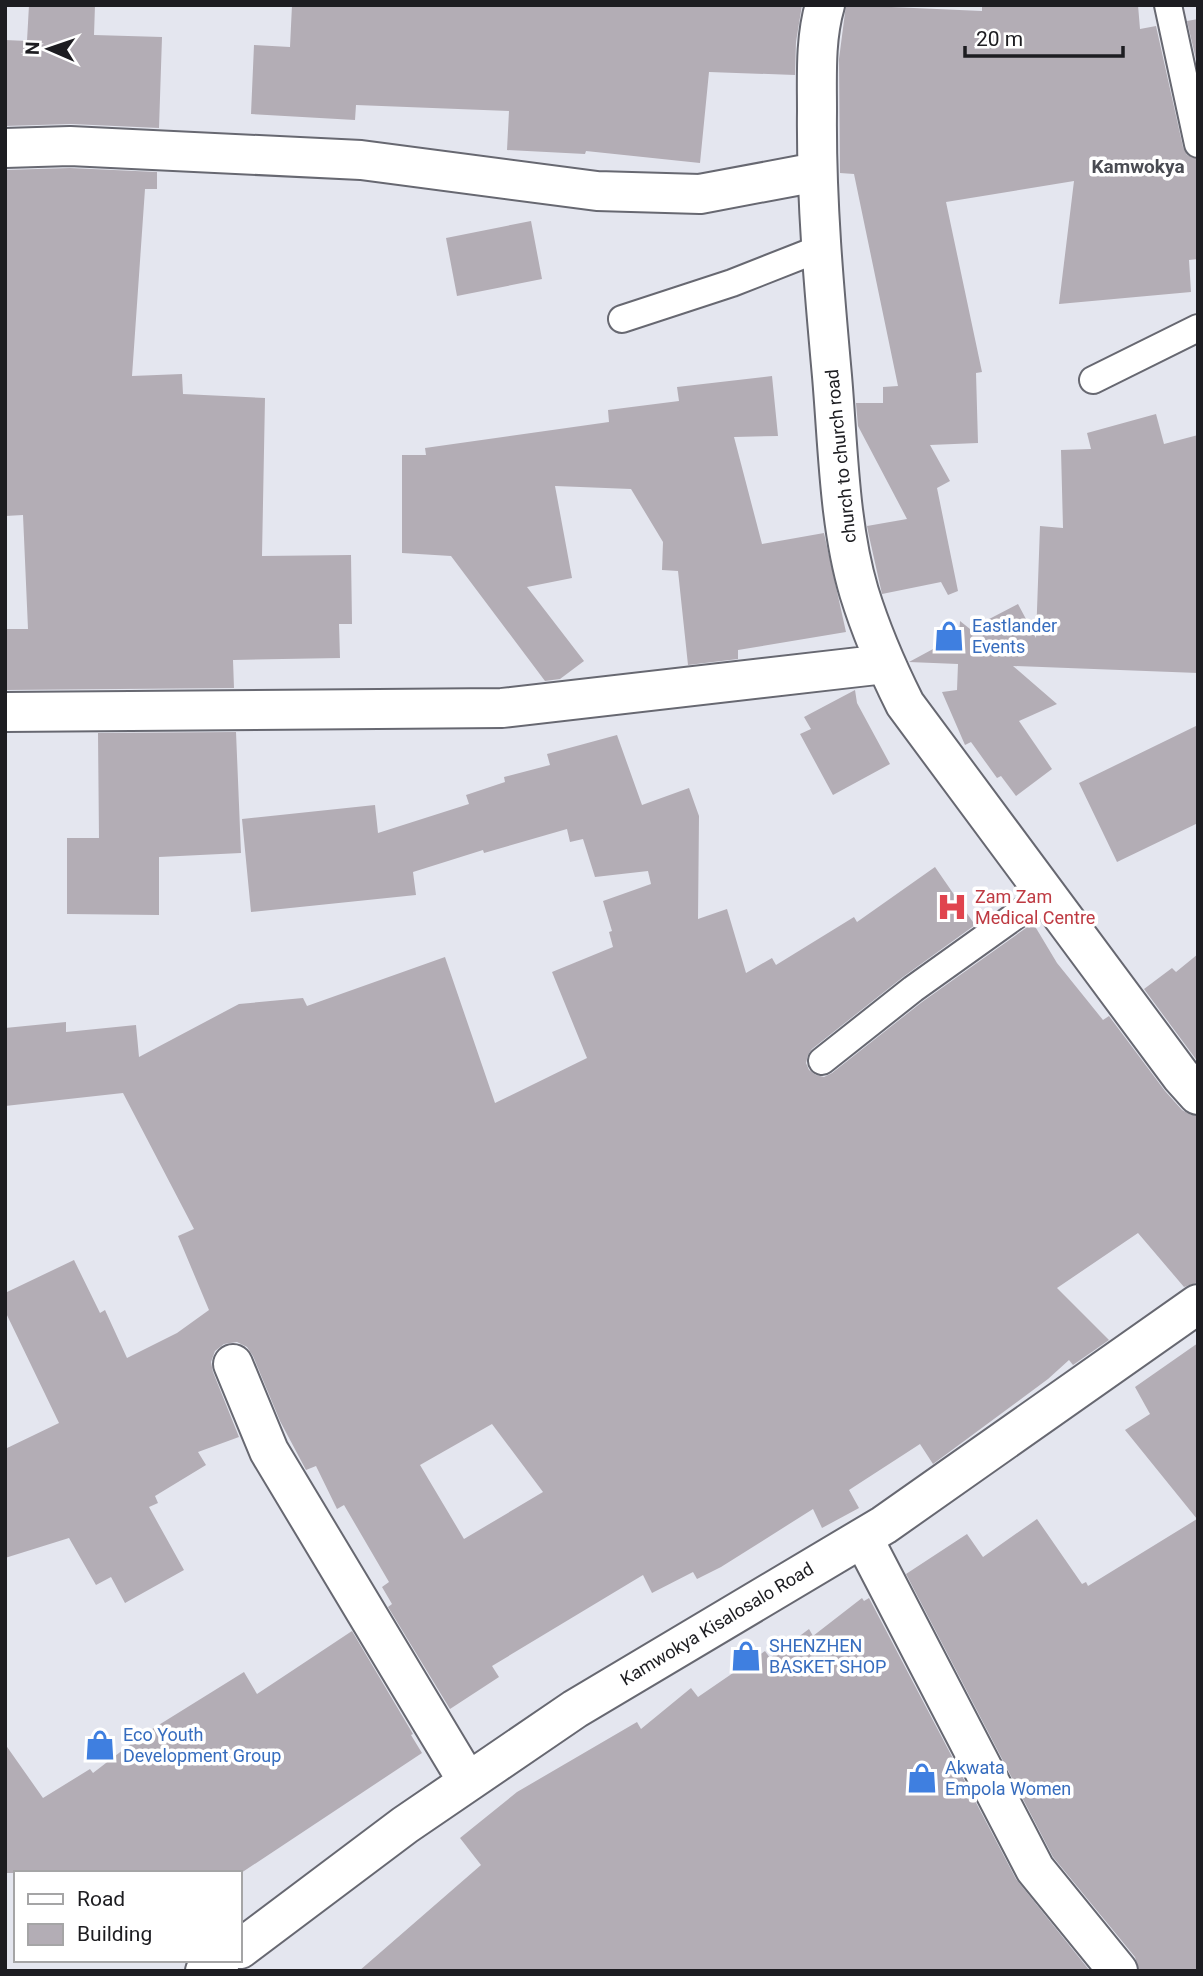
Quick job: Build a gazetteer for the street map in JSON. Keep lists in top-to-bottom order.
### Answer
{
  "streets": {
    "street": ["church to church road", "Kamwokya Kisalosalo Road"]
  },
  "districts": ["Kamwokya"],
  "places": {
    "shop": [
      "Eastlander Events",
      "SHENZHEN BASKET SHOP",
      "Eco Youth Development Group",
      "Akwata Empola Women"
    ],
    "hospital": ["Zam Zam Medical Centre"]
  },
  "legend": ["Road", "Building"],
  "scale_bar": "20 m",
  "north": "left"
}
